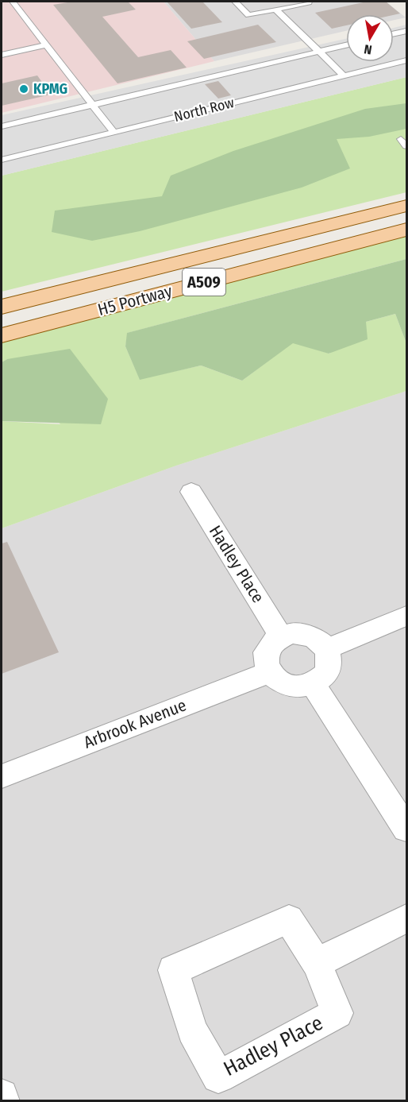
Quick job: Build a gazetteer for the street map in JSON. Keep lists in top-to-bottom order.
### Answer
{
  "streets": {
    "main road": ["A509", "H5 Portway"],
    "street": ["Hadley Place", "Arbrook Avenue"],
    "lane": ["North Row"]
  },
  "crossings": [
    ["Hadley Place", "Arbrook Avenue"]
  ],
  "places": ["KPMG"],
  "north": "bottom"
}
